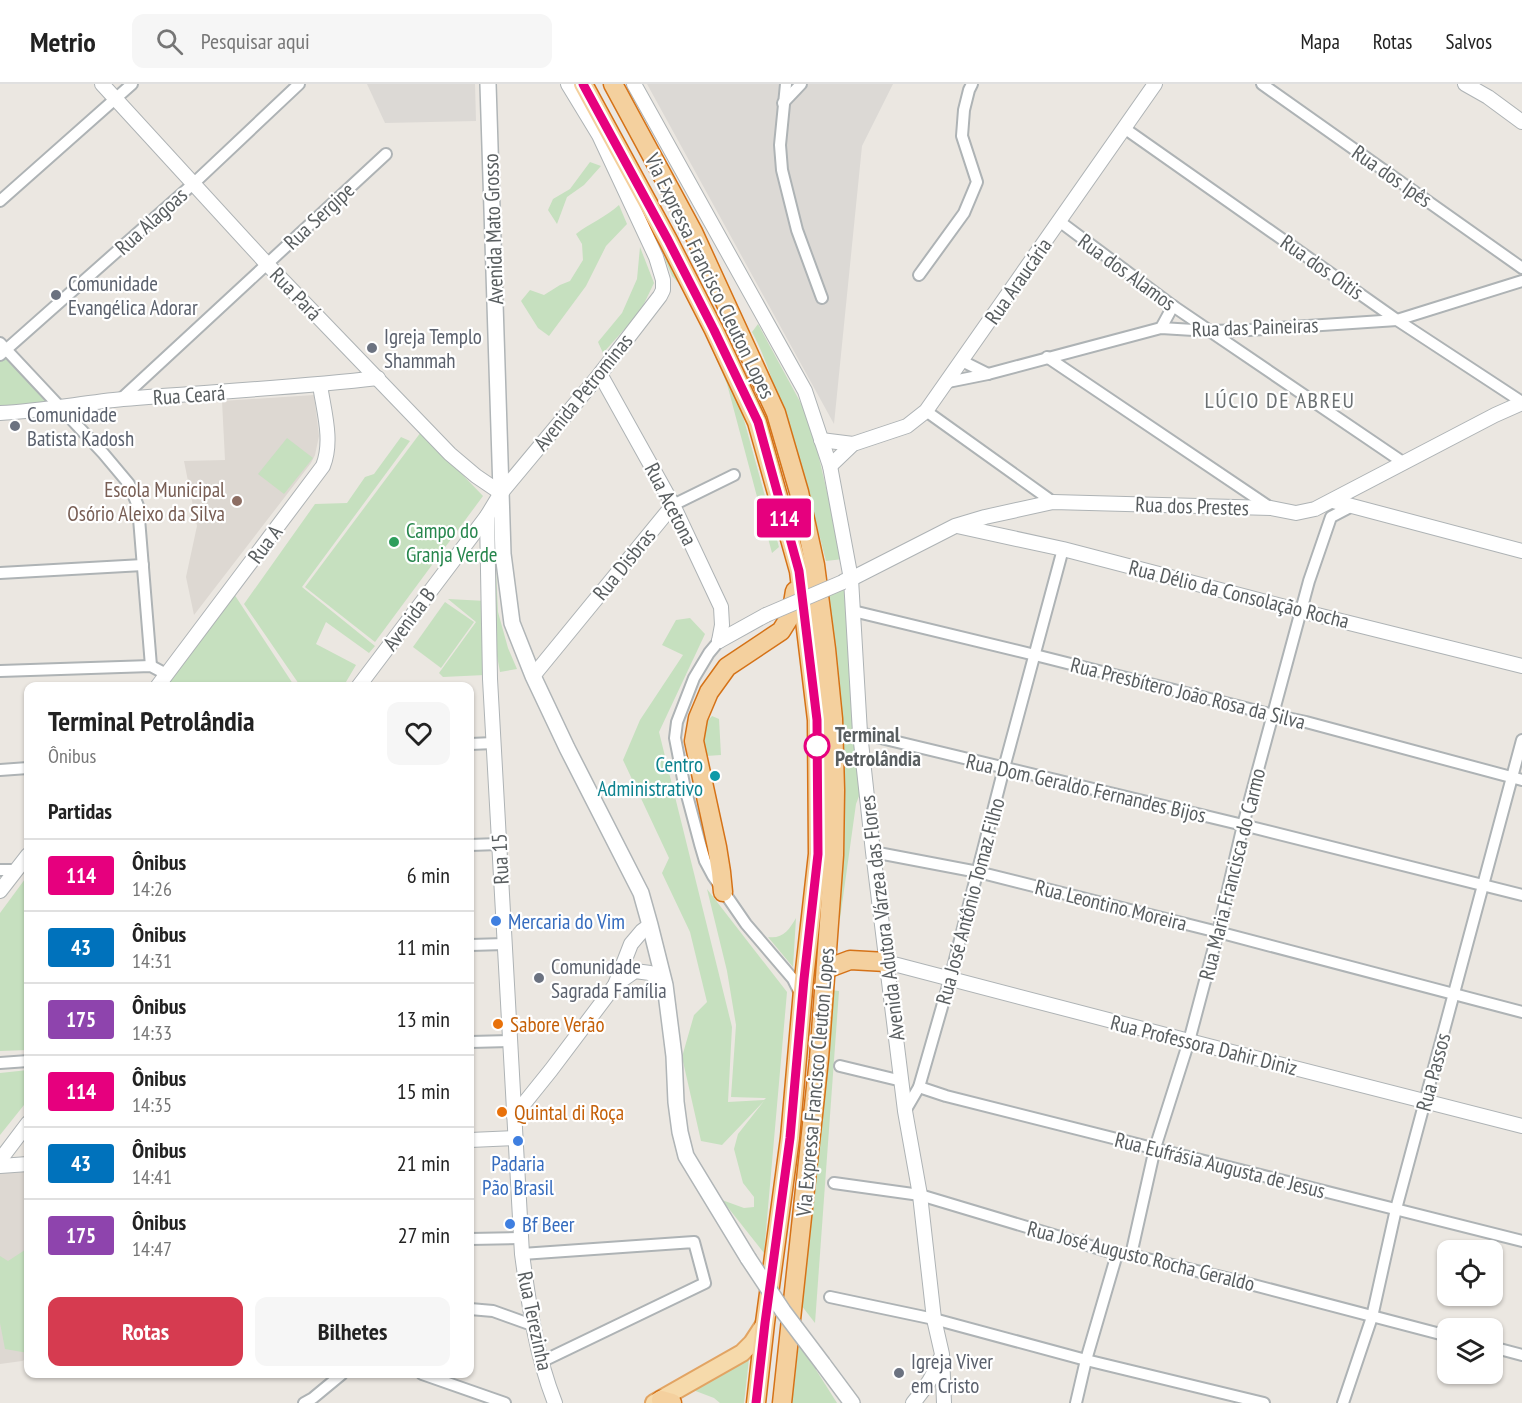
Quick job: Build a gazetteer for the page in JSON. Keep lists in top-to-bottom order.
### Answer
{
  "streets": {
    "highway": ["Via Expressa Francisco Cleuton Lopes"],
    "main road": ["Avenida Mato Grosso"],
    "street": [
      "Rua dos Ipês",
      "Rua Sergipe",
      "Rua Alagoas",
      "Rua dos Oitis",
      "Rua dos Alamos",
      "Rua Araucária",
      "Rua Pará",
      "Rua das Paineiras",
      "Avenida Petrominas",
      "Rua Ceará",
      "Rua Acetona",
      "Rua dos Prestes",
      "Rua A",
      "Rua Disbras",
      "Rua Délio da Consolação Rocha",
      "Avenida B",
      "Rua Presbítero João Rosa da Silva",
      "Rua Dom Geraldo Fernandes Bijos",
      "Rua 15",
      "Rua Maria Francisca do Carmo",
      "Rua José Antônio Tomaz Filho",
      "Rua Leontino Moreira",
      "Avenida Adutora Várzea das Flores",
      "Rua Professora Dahir Diniz",
      "Rua Passos",
      "Rua Eufrásia Augusta de Jesus",
      "Rua José Augusto Rocha Geraldo",
      "Rua Terezinha"
    ]
  },
  "crossings": [
    ["Rua Sergipe", "Rua Pará"],
    ["Rua Sergipe", "Rua Ceará"],
    ["Rua Alagoas", "Rua Pará"],
    ["Avenida Mato Grosso", "Rua Pará"],
    ["Avenida Mato Grosso", "Avenida Petrominas"],
    ["Avenida Mato Grosso", "Rua Disbras"],
    ["Avenida Mato Grosso", "Avenida B"],
    ["Rua dos Oitis", "Rua Araucária"],
    ["Rua dos Oitis", "Rua das Paineiras"],
    ["Rua dos Oitis", "Rua dos Prestes"],
    ["Rua dos Alamos", "Rua Araucária"],
    ["Rua dos Alamos", "Rua das Paineiras"],
    ["Rua dos Alamos", "Rua dos Prestes"],
    ["Rua Araucária", "Rua das Paineiras"],
    ["Rua Araucária", "Avenida Adutora Várzea das Flores"],
    ["Rua Pará", "Avenida Petrominas"],
    ["Rua Pará", "Rua Ceará"],
    ["Rua Pará", "Avenida B"],
    ["Avenida Petrominas", "Rua Acetona"],
    ["Avenida Petrominas", "Avenida B"],
    ["Rua Ceará", "Rua A"],
    ["Rua Acetona", "Rua dos Prestes"],
    ["Rua Acetona", "Rua Disbras"],
    ["Rua dos Prestes", "Rua Délio da Consolação Rocha"],
    ["Rua dos Prestes", "Avenida Adutora Várzea das Flores"],
    ["Rua Délio da Consolação Rocha", "Rua Maria Francisca do Carmo"],
    ["Rua Délio da Consolação Rocha", "Rua José Antônio Tomaz Filho"],
    ["Avenida B", "Rua 15"],
    ["Rua Presbítero João Rosa da Silva", "Rua Maria Francisca do Carmo"],
    ["Rua Presbítero João Rosa da Silva", "Rua José Antônio Tomaz Filho"],
    ["Rua Presbítero João Rosa da Silva", "Avenida Adutora Várzea das Flores"],
    ["Rua Presbítero João Rosa da Silva", "Rua Passos"],
    ["Rua Dom Geraldo Fernandes Bijos", "Rua Maria Francisca do Carmo"],
    ["Rua Dom Geraldo Fernandes Bijos", "Rua José Antônio Tomaz Filho"],
    ["Rua Dom Geraldo Fernandes Bijos", "Avenida Adutora Várzea das Flores"],
    ["Rua Dom Geraldo Fernandes Bijos", "Rua Passos"],
    ["Rua 15", "Rua Terezinha"],
    ["Rua Maria Francisca do Carmo", "Rua Leontino Moreira"],
    ["Rua Maria Francisca do Carmo", "Rua Professora Dahir Diniz"],
    ["Rua Maria Francisca do Carmo", "Rua Eufrásia Augusta de Jesus"],
    ["Rua Maria Francisca do Carmo", "Rua José Augusto Rocha Geraldo"],
    ["Rua José Antônio Tomaz Filho", "Rua Leontino Moreira"],
    ["Rua José Antônio Tomaz Filho", "Avenida Adutora Várzea das Flores"],
    ["Rua José Antônio Tomaz Filho", "Rua Professora Dahir Diniz"],
    ["Rua José Antônio Tomaz Filho", "Rua Eufrásia Augusta de Jesus"],
    ["Rua Leontino Moreira", "Avenida Adutora Várzea das Flores"],
    ["Rua Leontino Moreira", "Rua Passos"],
    ["Avenida Adutora Várzea das Flores", "Rua Professora Dahir Diniz"],
    ["Avenida Adutora Várzea das Flores", "Rua José Augusto Rocha Geraldo"],
    ["Rua Professora Dahir Diniz", "Rua Passos"],
    ["Rua Passos", "Rua Eufrásia Augusta de Jesus"],
    ["Rua Passos", "Rua José Augusto Rocha Geraldo"]
  ],
  "districts": ["LÚCIO DE ABREU"],
  "places": [
    "Comunidade Evangélica Adorar",
    "Igreja Templo Shammah",
    "Comunidade Batista Kadosh",
    "Escola Municipal Osório Aleixo da Silva",
    "Campo do Granja Verde",
    "Terminal Petrolândia",
    "Centro Administrativo",
    "Mercaria do Vim",
    "Comunidade Sagrada Família",
    "Sabore Verão",
    "Quintal di Roça",
    "Padaria Pão Brasil",
    "Bf Beer",
    "Igreja Viver em Cristo"
  ],
  "lines": ["bus line 114"],
  "page": {
    "header": "Metrio",
    "search": "Pesquisar aqui",
    "nav": ["Mapa", "Rotas", "Salvos"],
    "on_map": "114",
    "heading": [
      ["Terminal Petrolândia", "Ônibus"],
      "Partidas"
    ],
    "list": [
      {
        "mark": "114",
        "name": "Ônibus",
        "note": "14:26",
        "value": "6 min"
      },
      {
        "mark": "43",
        "name": "Ônibus",
        "note": "14:31",
        "value": "11 min"
      },
      {
        "mark": "175",
        "name": "Ônibus",
        "note": "14:33",
        "value": "13 min"
      },
      {
        "mark": "114",
        "name": "Ônibus",
        "note": "14:35",
        "value": "15 min"
      },
      {
        "mark": "43",
        "name": "Ônibus",
        "note": "14:41",
        "value": "21 min"
      },
      {
        "mark": "175",
        "name": "Ônibus",
        "note": "14:47",
        "value": "27 min"
      }
    ],
    "buttons": ["Rotas", "Bilhetes"]
  }
}
